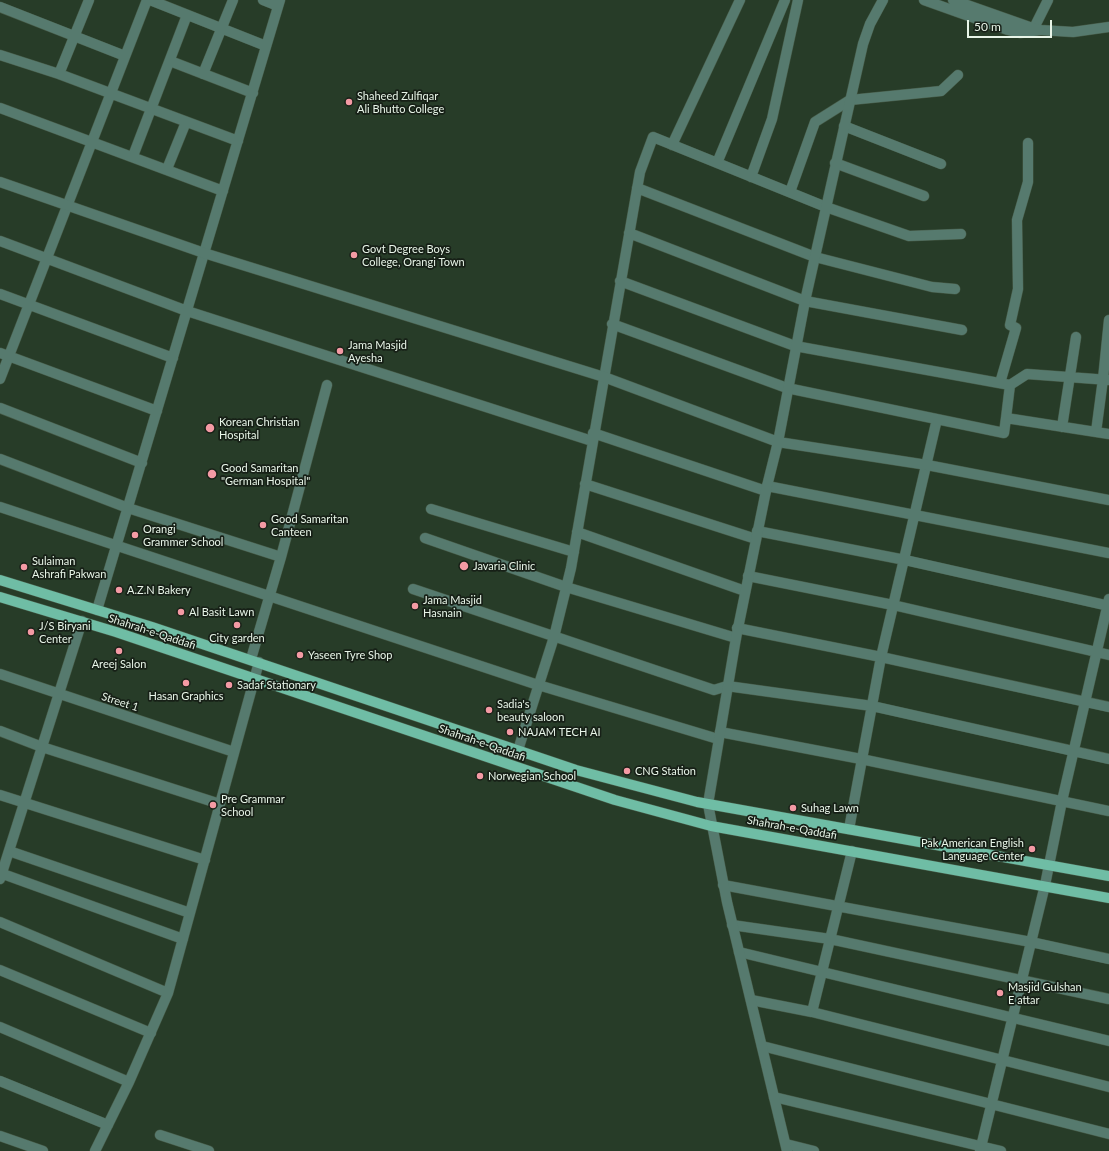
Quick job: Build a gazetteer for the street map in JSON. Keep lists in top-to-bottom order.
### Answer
{
  "streets": {
    "main road": ["Shahrah-e-Qaddafi"],
    "street": ["Street 1"]
  },
  "places": [
    "Shaheed Zulfiqar Ali Bhutto College",
    "Govt Degree Boys College, Orangi Town",
    "Jama Masjid Ayesha",
    "Korean Christian Hospital",
    "Good Samaritan \"German Hospital\"",
    "Good Samaritan Canteen",
    "Orangi Grammer School",
    "Javaria Clinic",
    "Sulaiman Ashrafi Pakwan",
    "A.Z.N Bakery",
    "Jama Masjid Hasnain",
    "Al Basit Lawn",
    "City garden",
    "J/S Biryani Center",
    "Areej Salon",
    "Yaseen Tyre Shop",
    "Hasan Graphics",
    "Sadaf Stationary",
    "Sadia's beauty saloon",
    "NAJAM TECH AI",
    "CNG Station",
    "Norwegian School",
    "Pre Grammar School",
    "Suhag Lawn",
    "Pak American English Language Center",
    "Masjid Gulshan E attar"
  ],
  "scale_bar": "50 m"
}
